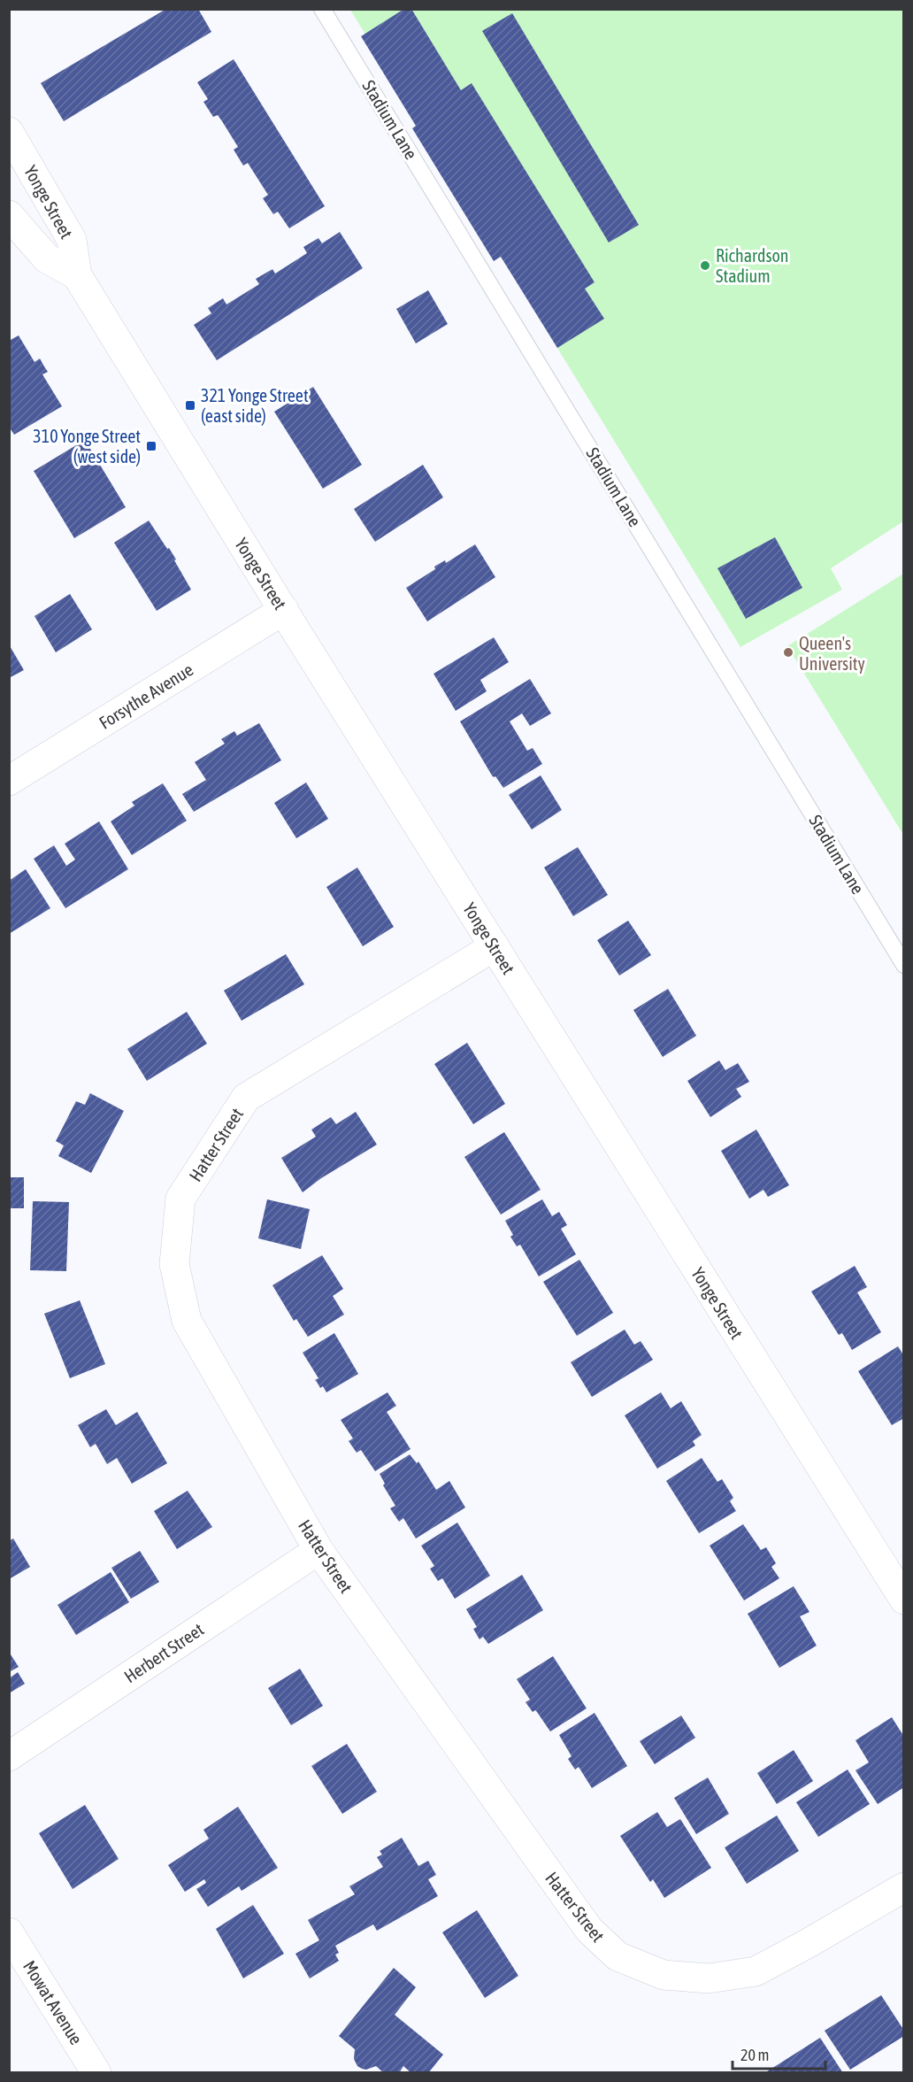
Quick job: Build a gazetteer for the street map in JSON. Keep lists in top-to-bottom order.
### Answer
{
  "streets": {
    "street": [
      "Yonge Street",
      "Forsythe Avenue",
      "Hatter Street",
      "Herbert Street",
      "Mowat Avenue"
    ],
    "lane": ["Stadium Lane"]
  },
  "crossings": [
    ["Yonge Street", "Forsythe Avenue"],
    ["Yonge Street", "Hatter Street"],
    ["Hatter Street", "Herbert Street"]
  ],
  "places": {
    "other": ["Richardson Stadium", "Queen's University"],
    "transit": ["321 Yonge Street (east side)", "310 Yonge Street (west side)"]
  },
  "scale_bar": "20 m"
}
